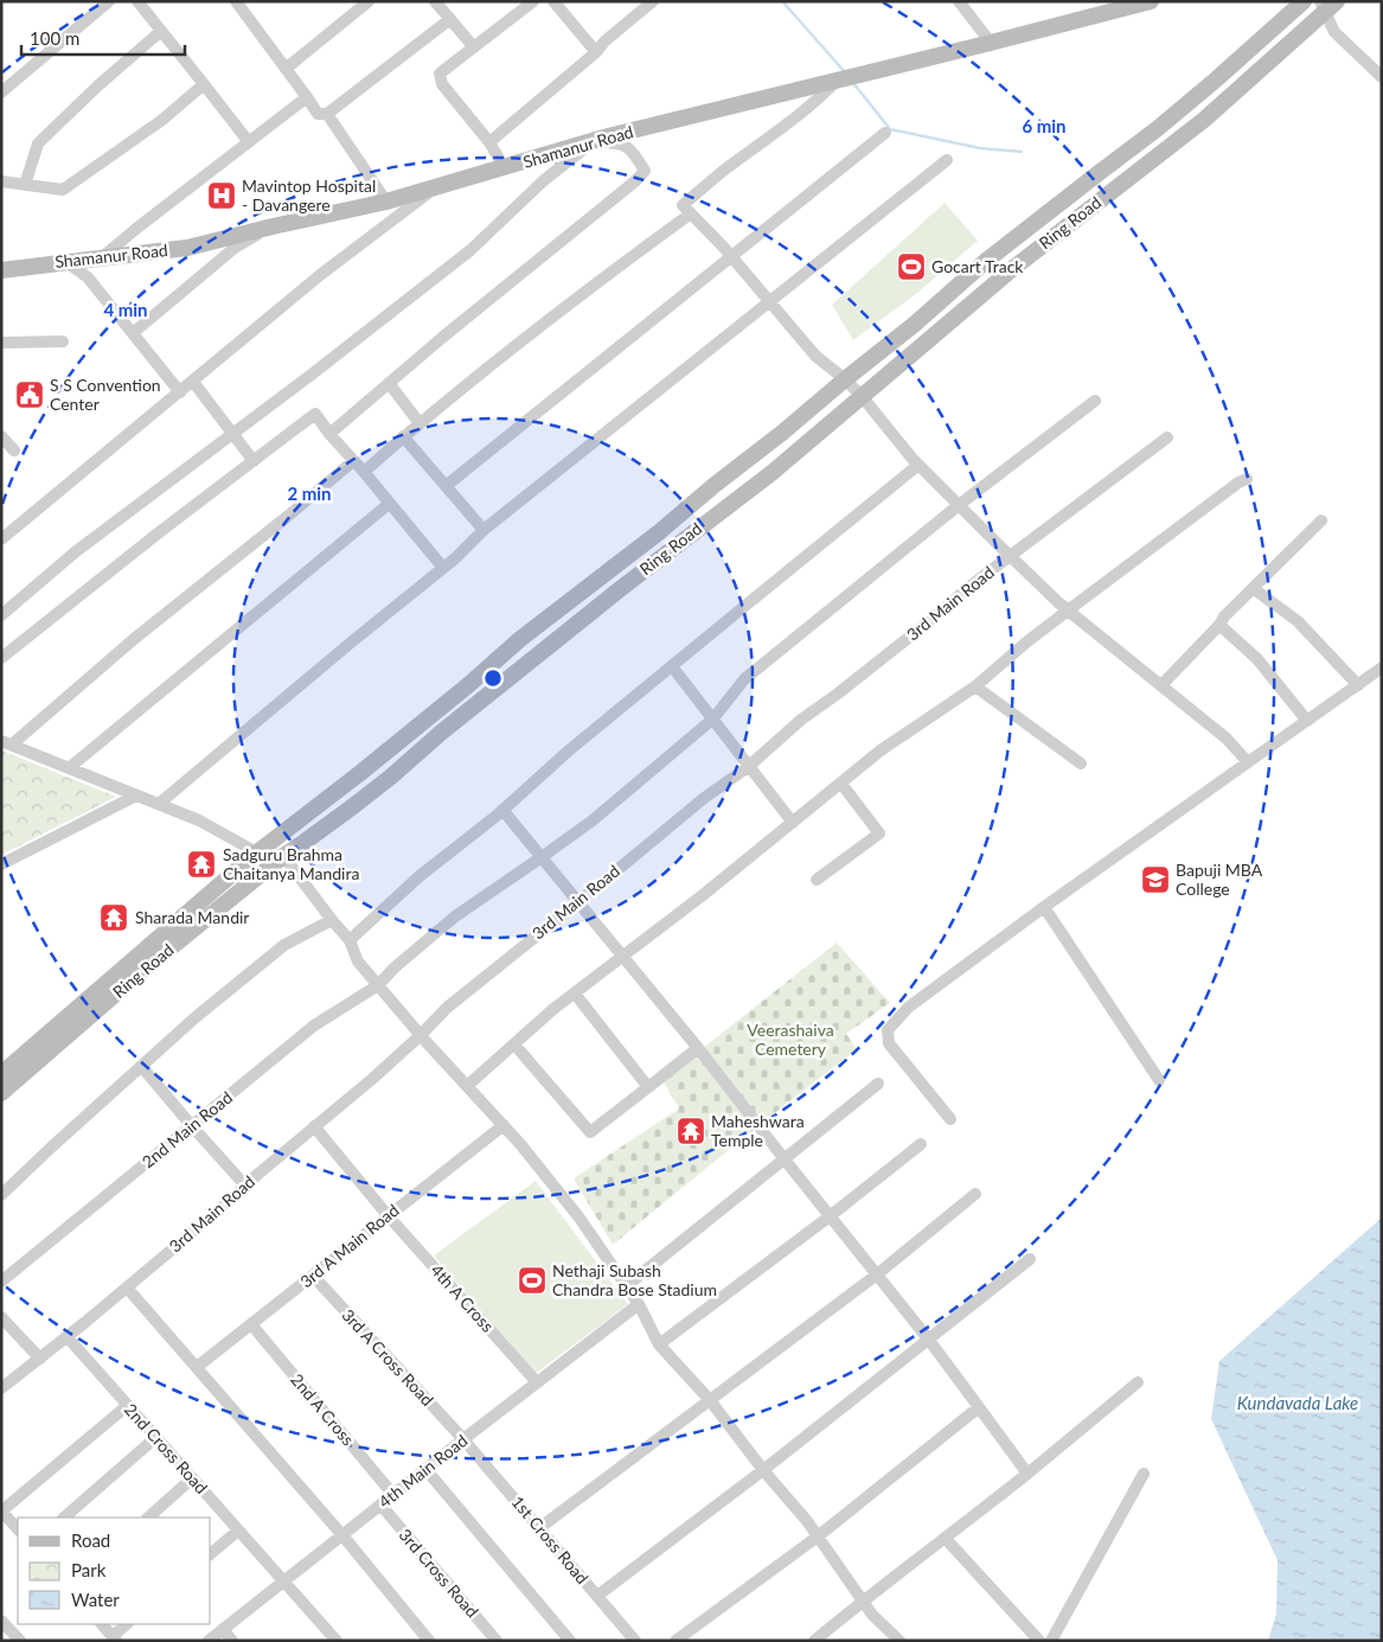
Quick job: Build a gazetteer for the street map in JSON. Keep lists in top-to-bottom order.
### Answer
{
  "streets": {
    "main road": ["Shamanur Road", "Ring Road"],
    "street": [
      "3rd Main Road",
      "2nd Main Road",
      "3rd A Main Road",
      "4th A Cross",
      "3rd A Cross Road",
      "2nd A Cross",
      "2nd Cross Road",
      "4th Main Road",
      "1st Cross Road",
      "3rd Cross Road"
    ]
  },
  "crossings": [
    ["3rd Main Road", "4th A Cross"],
    ["3rd Main Road", "2nd Cross Road"],
    ["3rd A Main Road", "4th A Cross"],
    ["3rd A Main Road", "3rd A Cross Road"],
    ["3rd A Main Road", "2nd A Cross"],
    ["4th A Cross", "4th Main Road"],
    ["3rd A Cross Road", "4th Main Road"],
    ["3rd A Cross Road", "1st Cross Road"],
    ["2nd A Cross", "4th Main Road"],
    ["2nd Cross Road", "4th Main Road"],
    ["4th Main Road", "1st Cross Road"],
    ["4th Main Road", "3rd Cross Road"]
  ],
  "water": ["Kundavada Lake"],
  "parks": ["Veerashaiva Cemetery"],
  "places": {
    "hospital": ["Mavintop Hospital - Davangere"],
    "sports": ["Gocart Track", "Nethaji Subash Chandra Bose Stadium"],
    "public building": ["S S Convention Center"],
    "temple": ["Sadguru Brahma Chaitanya Mandira", "Sharada Mandir", "Maheshwara Temple"],
    "school or university": ["Bapuji MBA College"]
  },
  "legend": ["Road", "Park", "Water"],
  "scale_bar": "100 m",
  "rings": ["6 min", "4 min", "2 min"]
}
